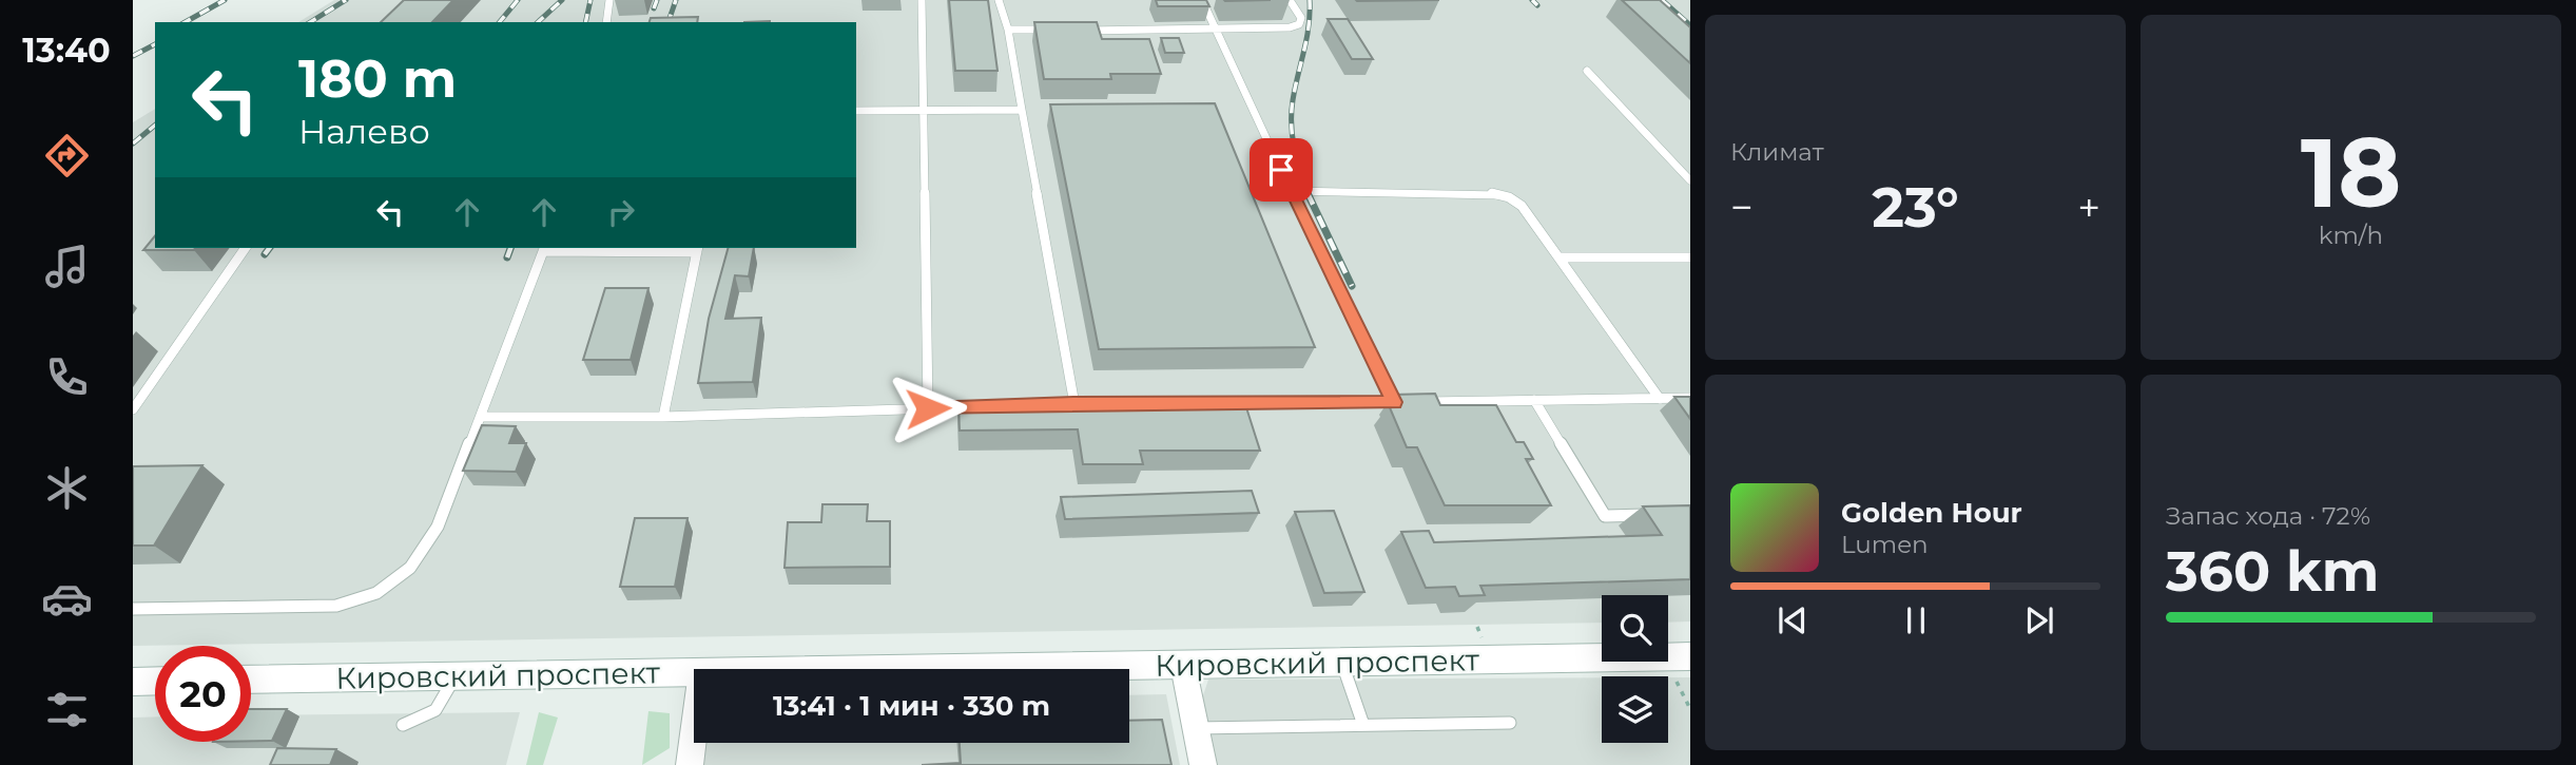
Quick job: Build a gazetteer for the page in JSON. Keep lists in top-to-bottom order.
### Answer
{
  "streets": {
    "main road": ["Кировский проспект"]
  },
  "page": {
    "tabs": "13:40",
    "tile": [
      "Климат",
      ["18", "km/h"],
      ["Запас хода · 72%", "360 km"]
    ],
    "turn": ["180 m", "Налево"],
    "heat": ["−", "23°", "+"],
    "song": ["Golden Hour", "Lumen"],
    "limit": "20",
    "trip": "13:41 · 1 мин · 330 m"
  }
}
